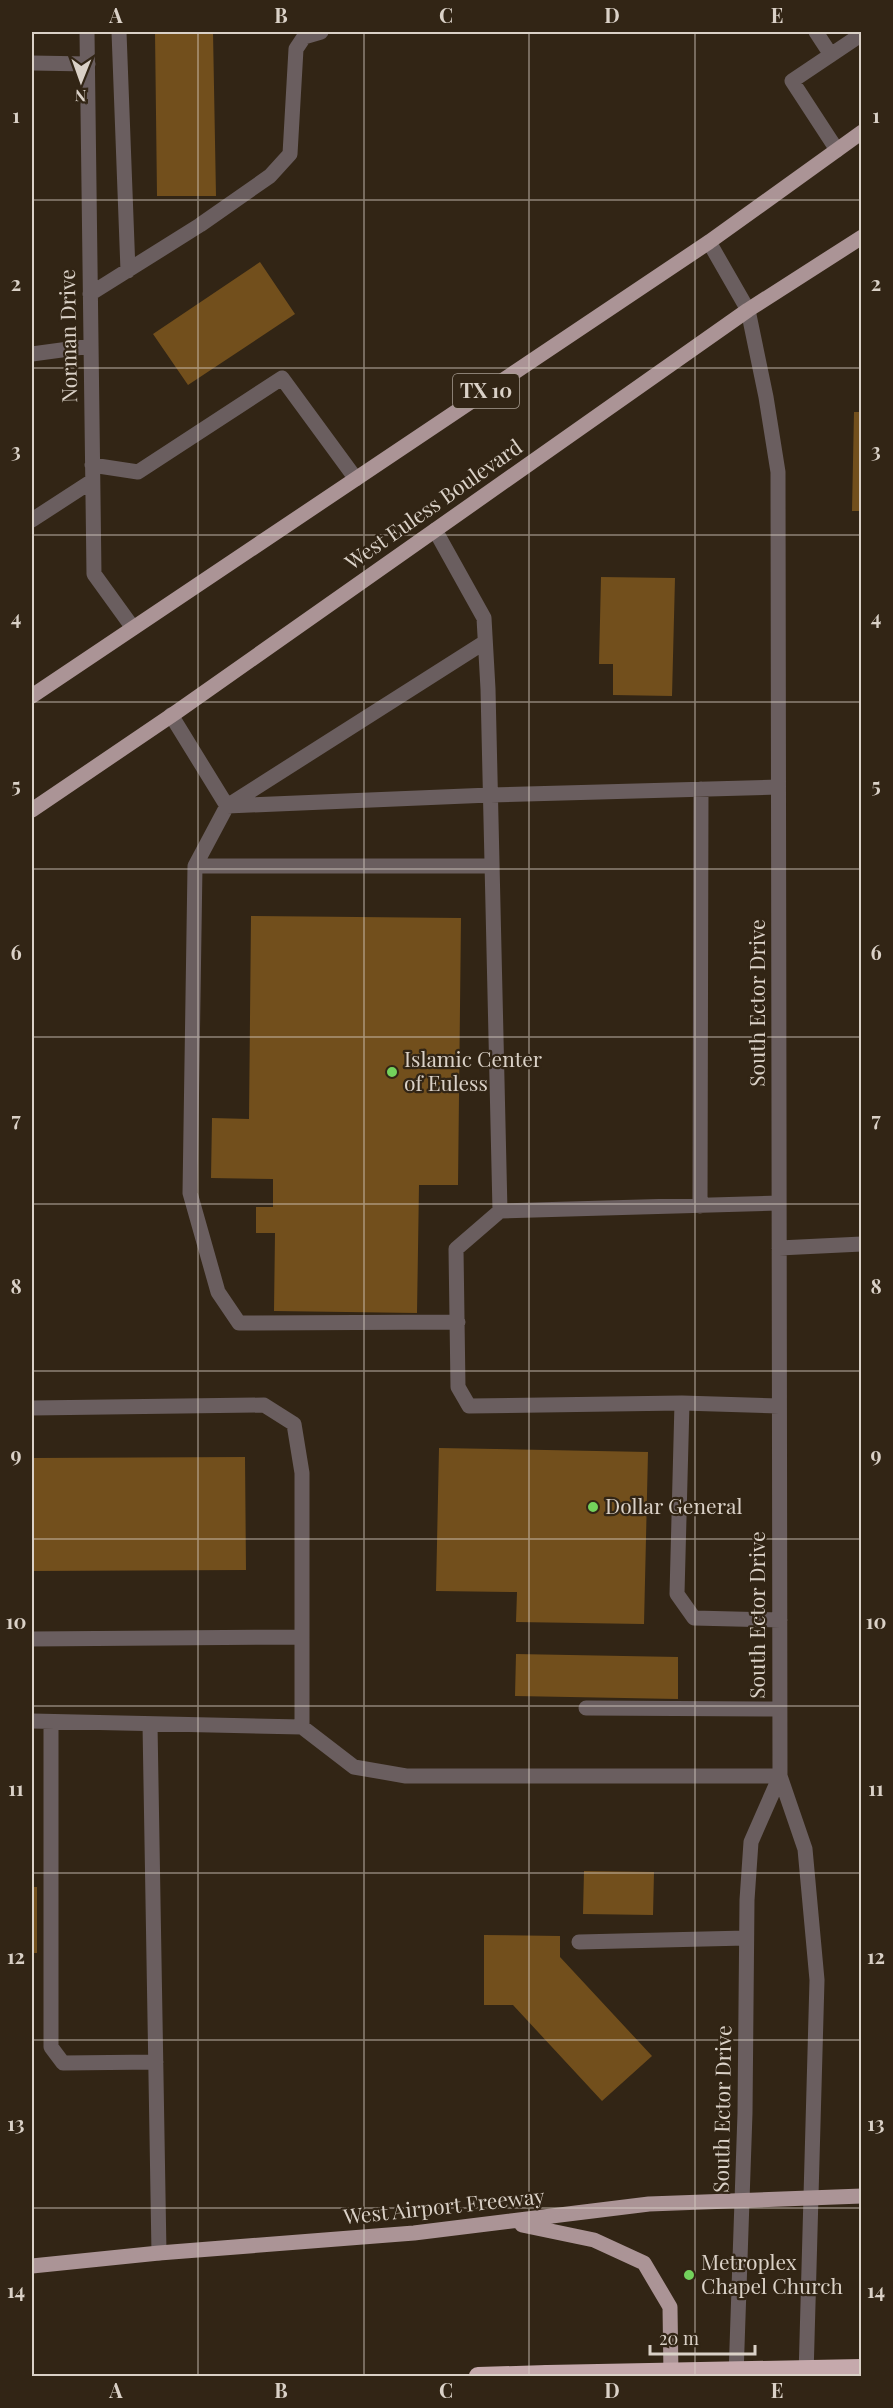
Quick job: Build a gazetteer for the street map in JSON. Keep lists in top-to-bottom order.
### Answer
{
  "streets": {
    "main road": ["TX 10", "West Euless Boulevard", "West Airport Freeway"],
    "street": ["Norman Drive", "South Ector Drive"]
  },
  "crossings": [
    ["Norman Drive", "TX 10"],
    ["TX 10", "South Ector Drive"],
    ["West Euless Boulevard", "South Ector Drive"],
    ["South Ector Drive", "West Airport Freeway"]
  ],
  "places": ["Islamic Center of Euless", "Dollar General", "Metroplex Chapel Church"],
  "scale_bar": "20 m",
  "north": "bottom",
  "grid": {
    "columns": [
      "A",
      "B",
      "C",
      "D",
      "E"
    ],
    "rows": [
      "1",
      "2",
      "3",
      "4",
      "5",
      "6",
      "7",
      "8",
      "9",
      "10",
      "11",
      "12",
      "13",
      "14"
    ]
  }
}
